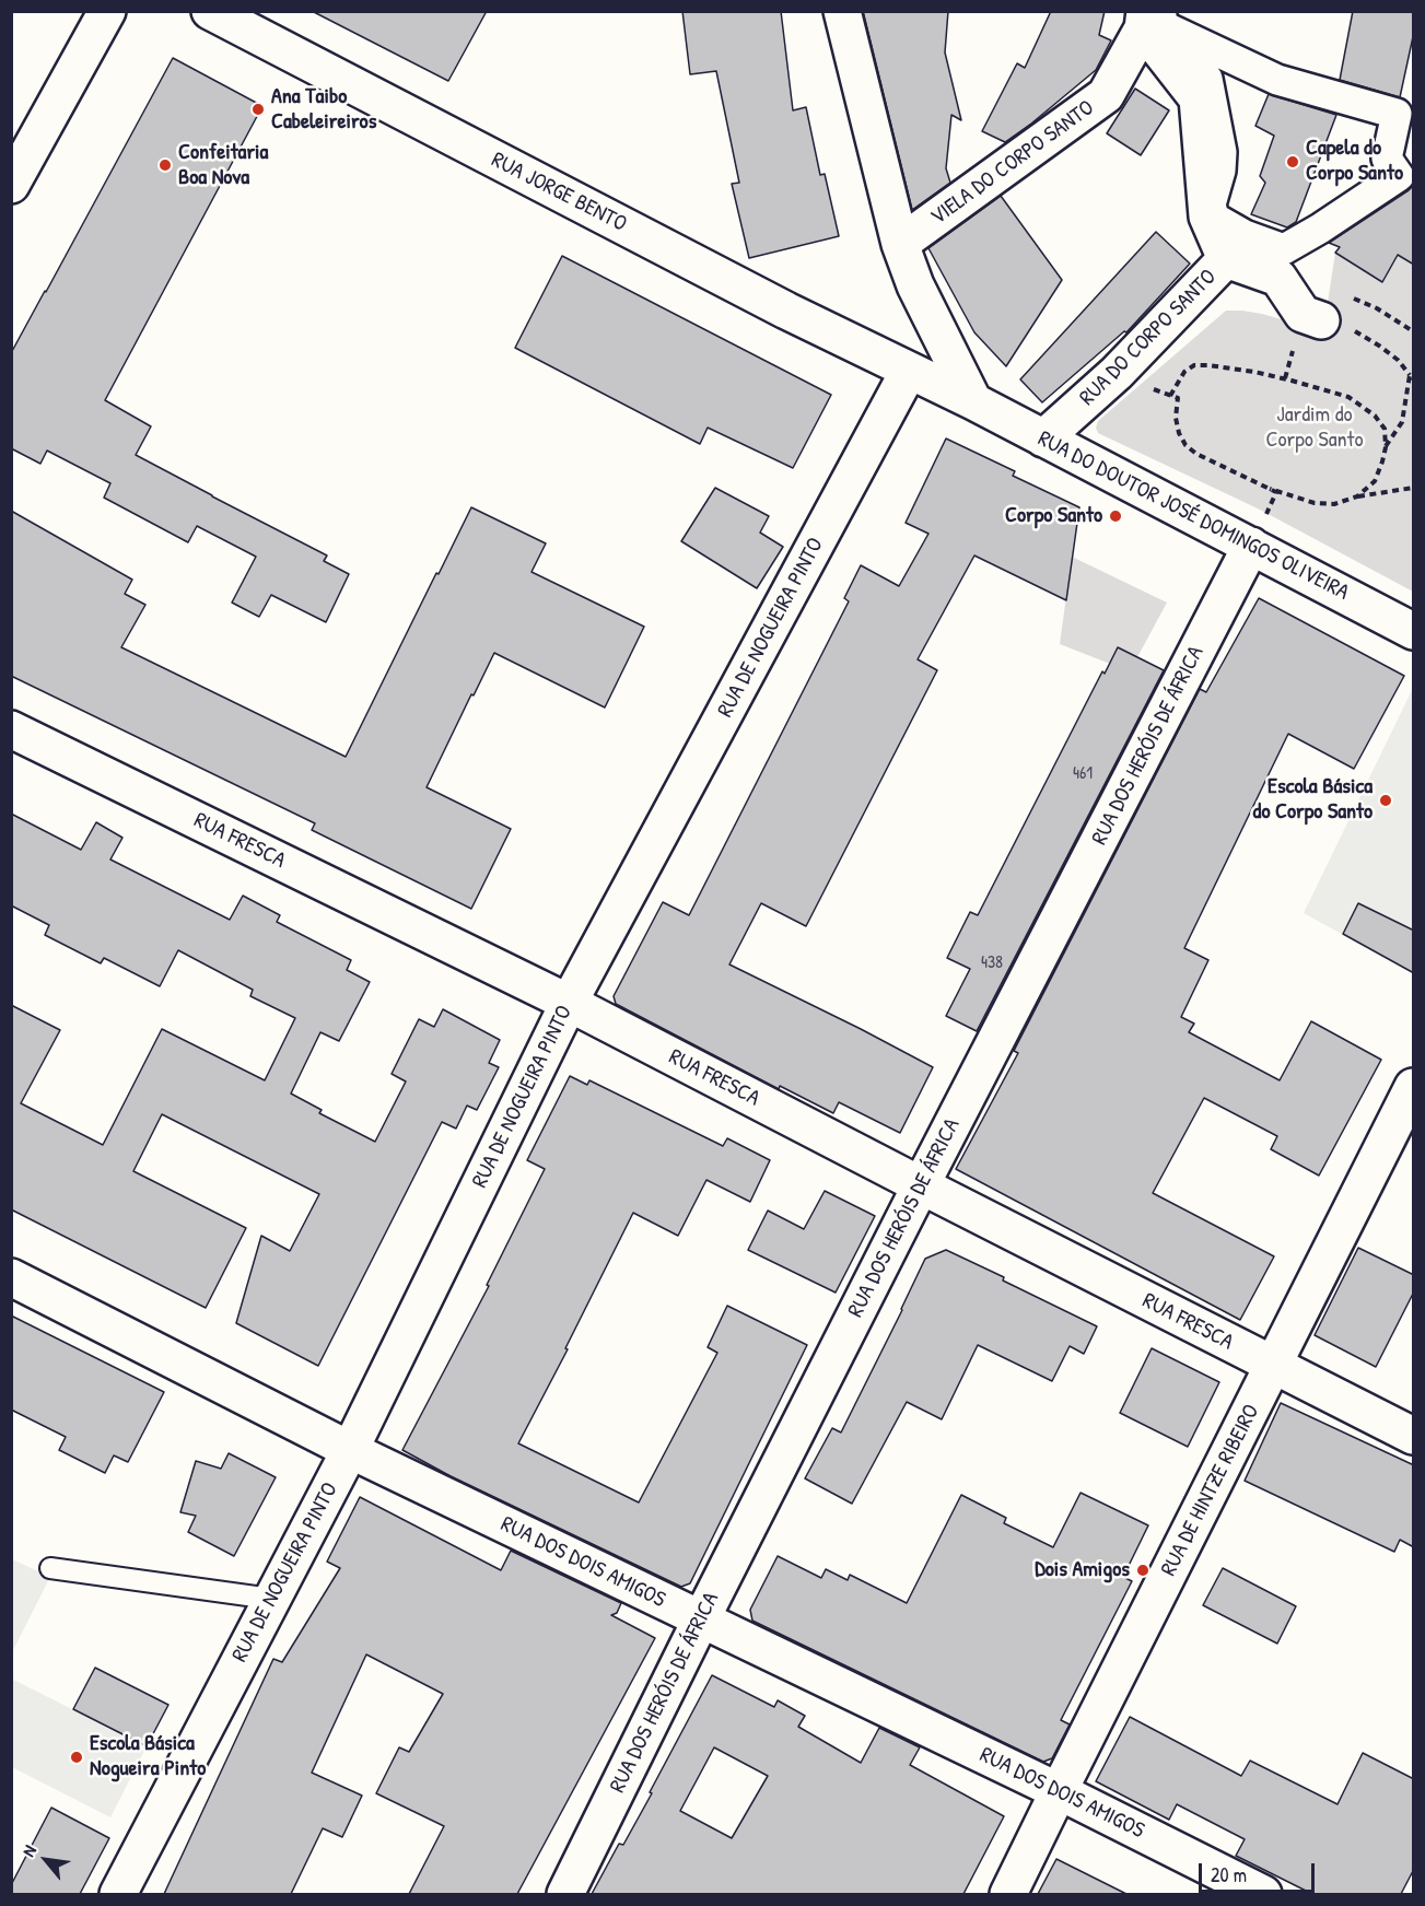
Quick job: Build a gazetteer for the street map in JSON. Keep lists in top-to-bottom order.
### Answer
{
  "streets": {
    "street": [
      "VIELA DO CORPO SANTO",
      "RUA JORGE BENTO",
      "RUA DO CORPO SANTO",
      "RUA DO DOUTOR JOSÉ DOMINGOS OLIVEIRA",
      "RUA DE NOGUEIRA PINTO",
      "RUA DOS HERÓIS DE ÁFRICA",
      "RUA FRESCA",
      "RUA DE HINTZE RIBEIRO",
      "RUA DOS DOIS AMIGOS"
    ]
  },
  "crossings": [
    ["VIELA DO CORPO SANTO", "RUA DO CORPO SANTO"],
    ["RUA JORGE BENTO", "RUA DE NOGUEIRA PINTO"],
    ["RUA DO CORPO SANTO", "RUA DO DOUTOR JOSÉ DOMINGOS OLIVEIRA"],
    ["RUA DO DOUTOR JOSÉ DOMINGOS OLIVEIRA", "RUA DOS HERÓIS DE ÁFRICA"],
    ["RUA DE NOGUEIRA PINTO", "RUA FRESCA"],
    ["RUA DE NOGUEIRA PINTO", "RUA DOS DOIS AMIGOS"],
    ["RUA DOS HERÓIS DE ÁFRICA", "RUA FRESCA"],
    ["RUA DOS HERÓIS DE ÁFRICA", "RUA DOS DOIS AMIGOS"],
    ["RUA FRESCA", "RUA DE HINTZE RIBEIRO"],
    ["RUA DE HINTZE RIBEIRO", "RUA DOS DOIS AMIGOS"]
  ],
  "parks": ["Jardim do Corpo Santo"],
  "places": [
    "Ana Taibo Cabeleireiros",
    "Capela do Corpo Santo",
    "Confeitaria Boa Nova",
    "Corpo Santo",
    "Escola Básica do Corpo Santo",
    "Dois Amigos",
    "Escola Básica Nogueira Pinto"
  ],
  "house_numbers": ["461", "438"],
  "scale_bar": "20 m",
  "north": "top left"
}
